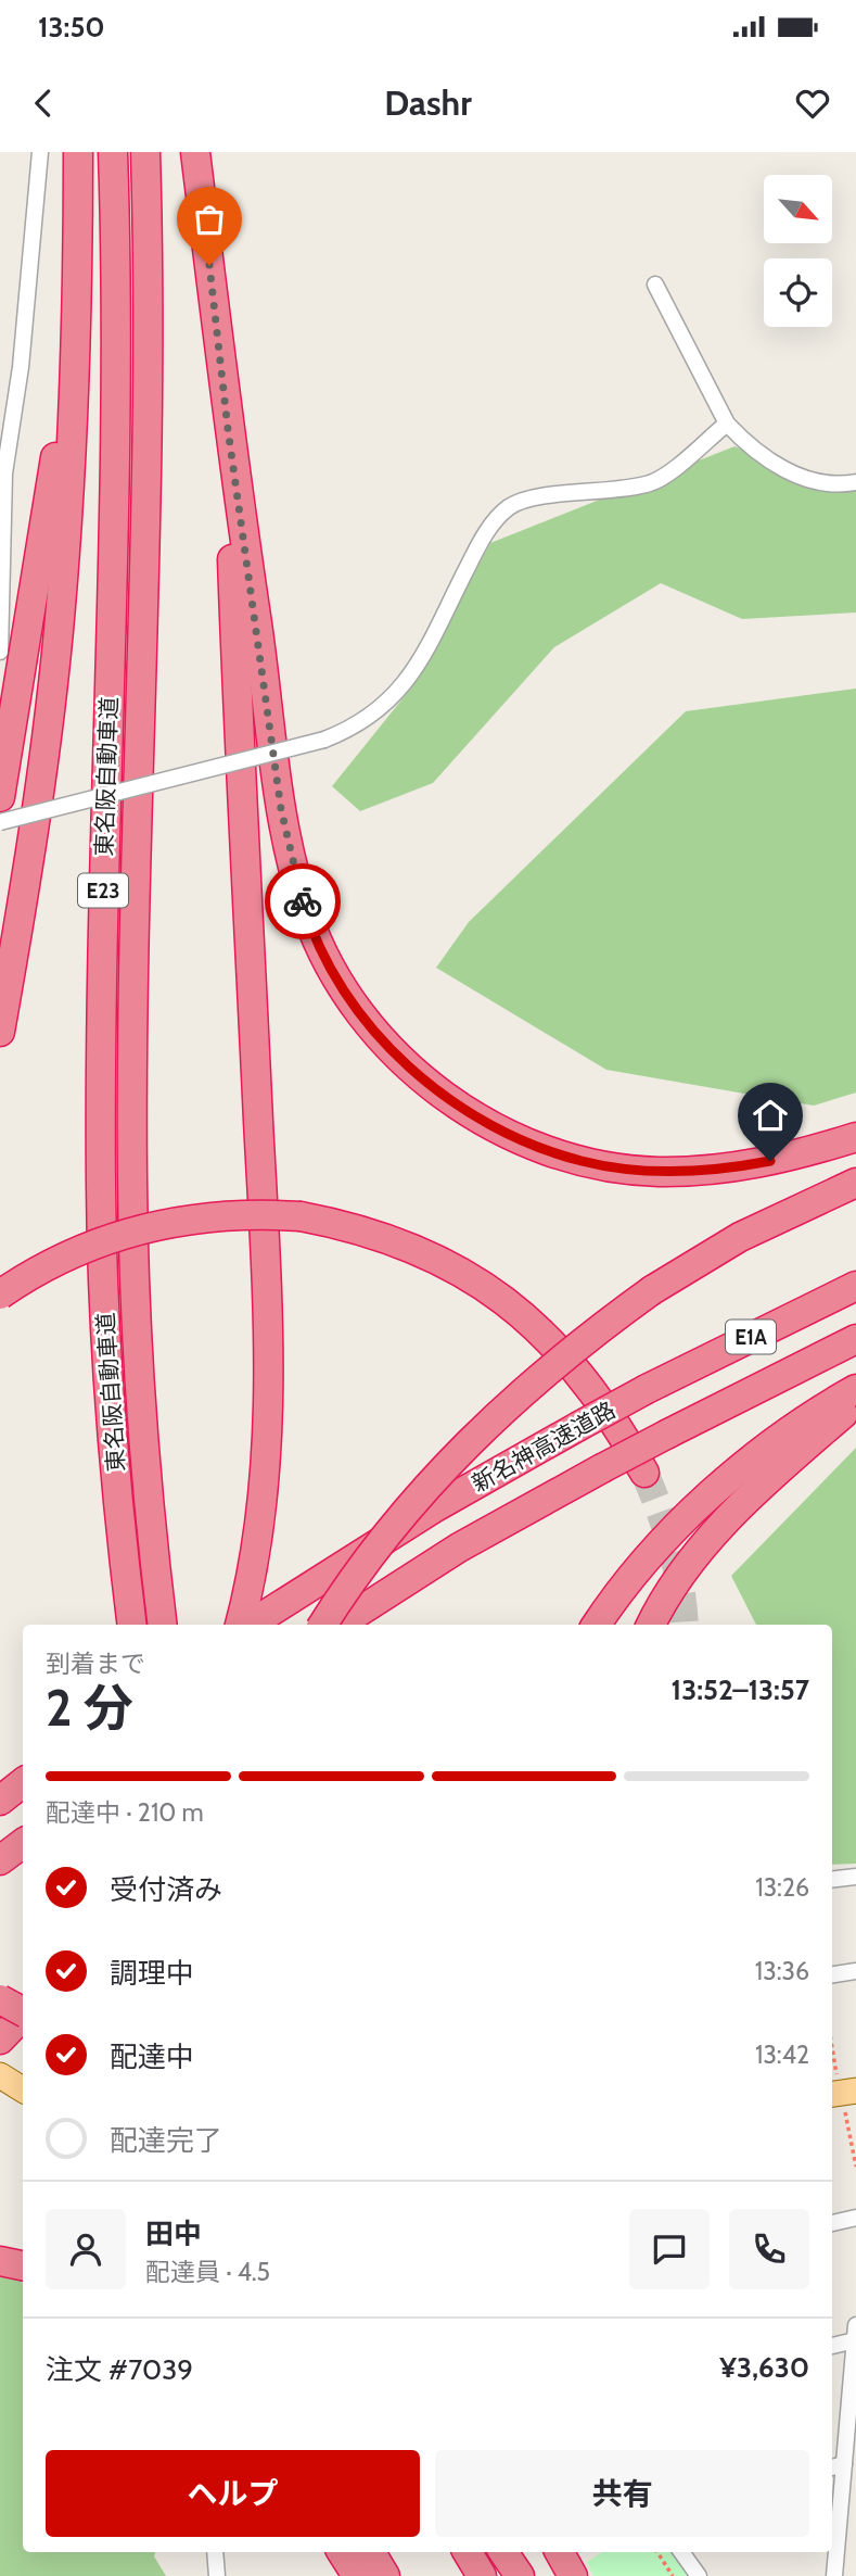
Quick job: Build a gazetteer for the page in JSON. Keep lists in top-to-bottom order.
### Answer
{
  "streets": {
    "highway": [
      "東名阪自動車道",
      "E23",
      "E1A",
      "新名神高速道路"
    ]
  },
  "north": "bottom right",
  "page": {
    "status": "13:50",
    "header": "Dashr",
    "heading": ["2 分", "到着まで", "13:52–13:57"],
    "panel": [
      "田中",
      "配達員 · 4.5",
      "注文 #7039",
      "¥3,630"
    ],
    "bar": "配達中 · 210 m",
    "list": [
      ["受付済み", "13:26"],
      ["調理中", "13:36"],
      ["配達中", "13:42"],
      "配達完了"
    ],
    "buttons": ["ヘルプ", "共有"]
  }
}
